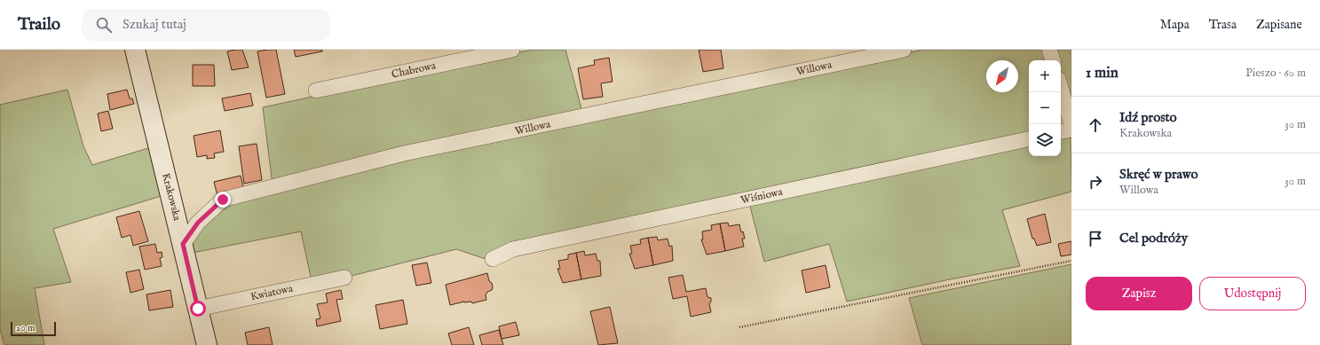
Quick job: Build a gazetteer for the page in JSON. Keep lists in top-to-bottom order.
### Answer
{
  "streets": {
    "street": [
      "Willowa",
      "Chabrowa",
      "Wiśniowa",
      "Krakowska",
      "Kwiatowa"
    ]
  },
  "crossings": [
    ["Willowa", "Krakowska"],
    ["Krakowska", "Kwiatowa"]
  ],
  "scale_bar": "20 m",
  "north": "bottom left",
  "page": {
    "header": "Trailo",
    "search": "Szukaj tutaj",
    "nav": ["Mapa", "Trasa", "Zapisane"],
    "heading": ["1 min", "Pieszo · 60 m"],
    "map_buttons": ["+", "−"],
    "list": [
      ["Idź prosto", "Krakowska", "30 m"],
      ["Skręć w prawo", "Willowa", "30 m"],
      "Cel podróży"
    ],
    "buttons": ["Zapisz", "Udostępnij"],
    "scale": "20 m"
  }
}
